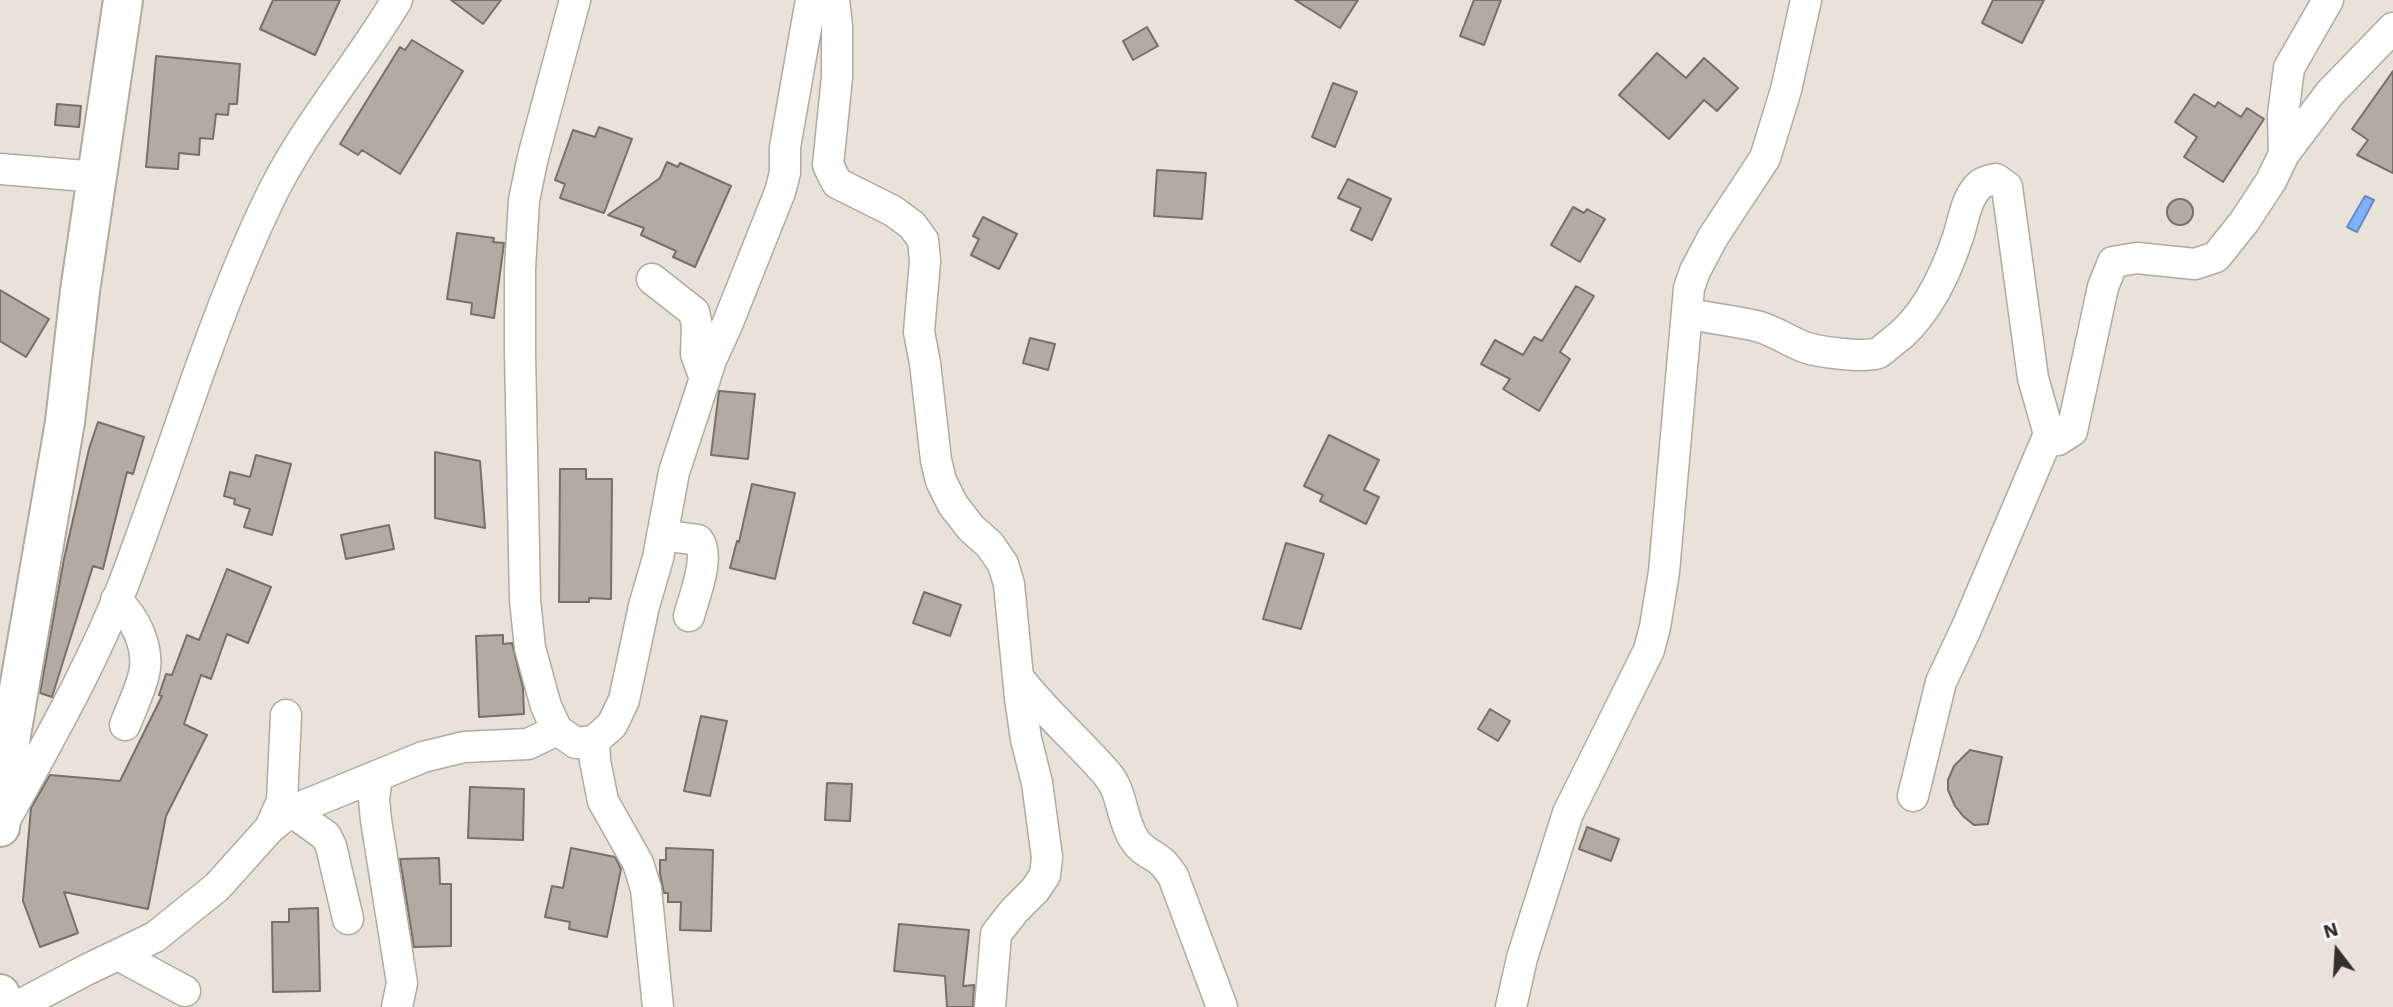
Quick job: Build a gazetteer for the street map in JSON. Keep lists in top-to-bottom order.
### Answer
{
  "north": "top"
}
